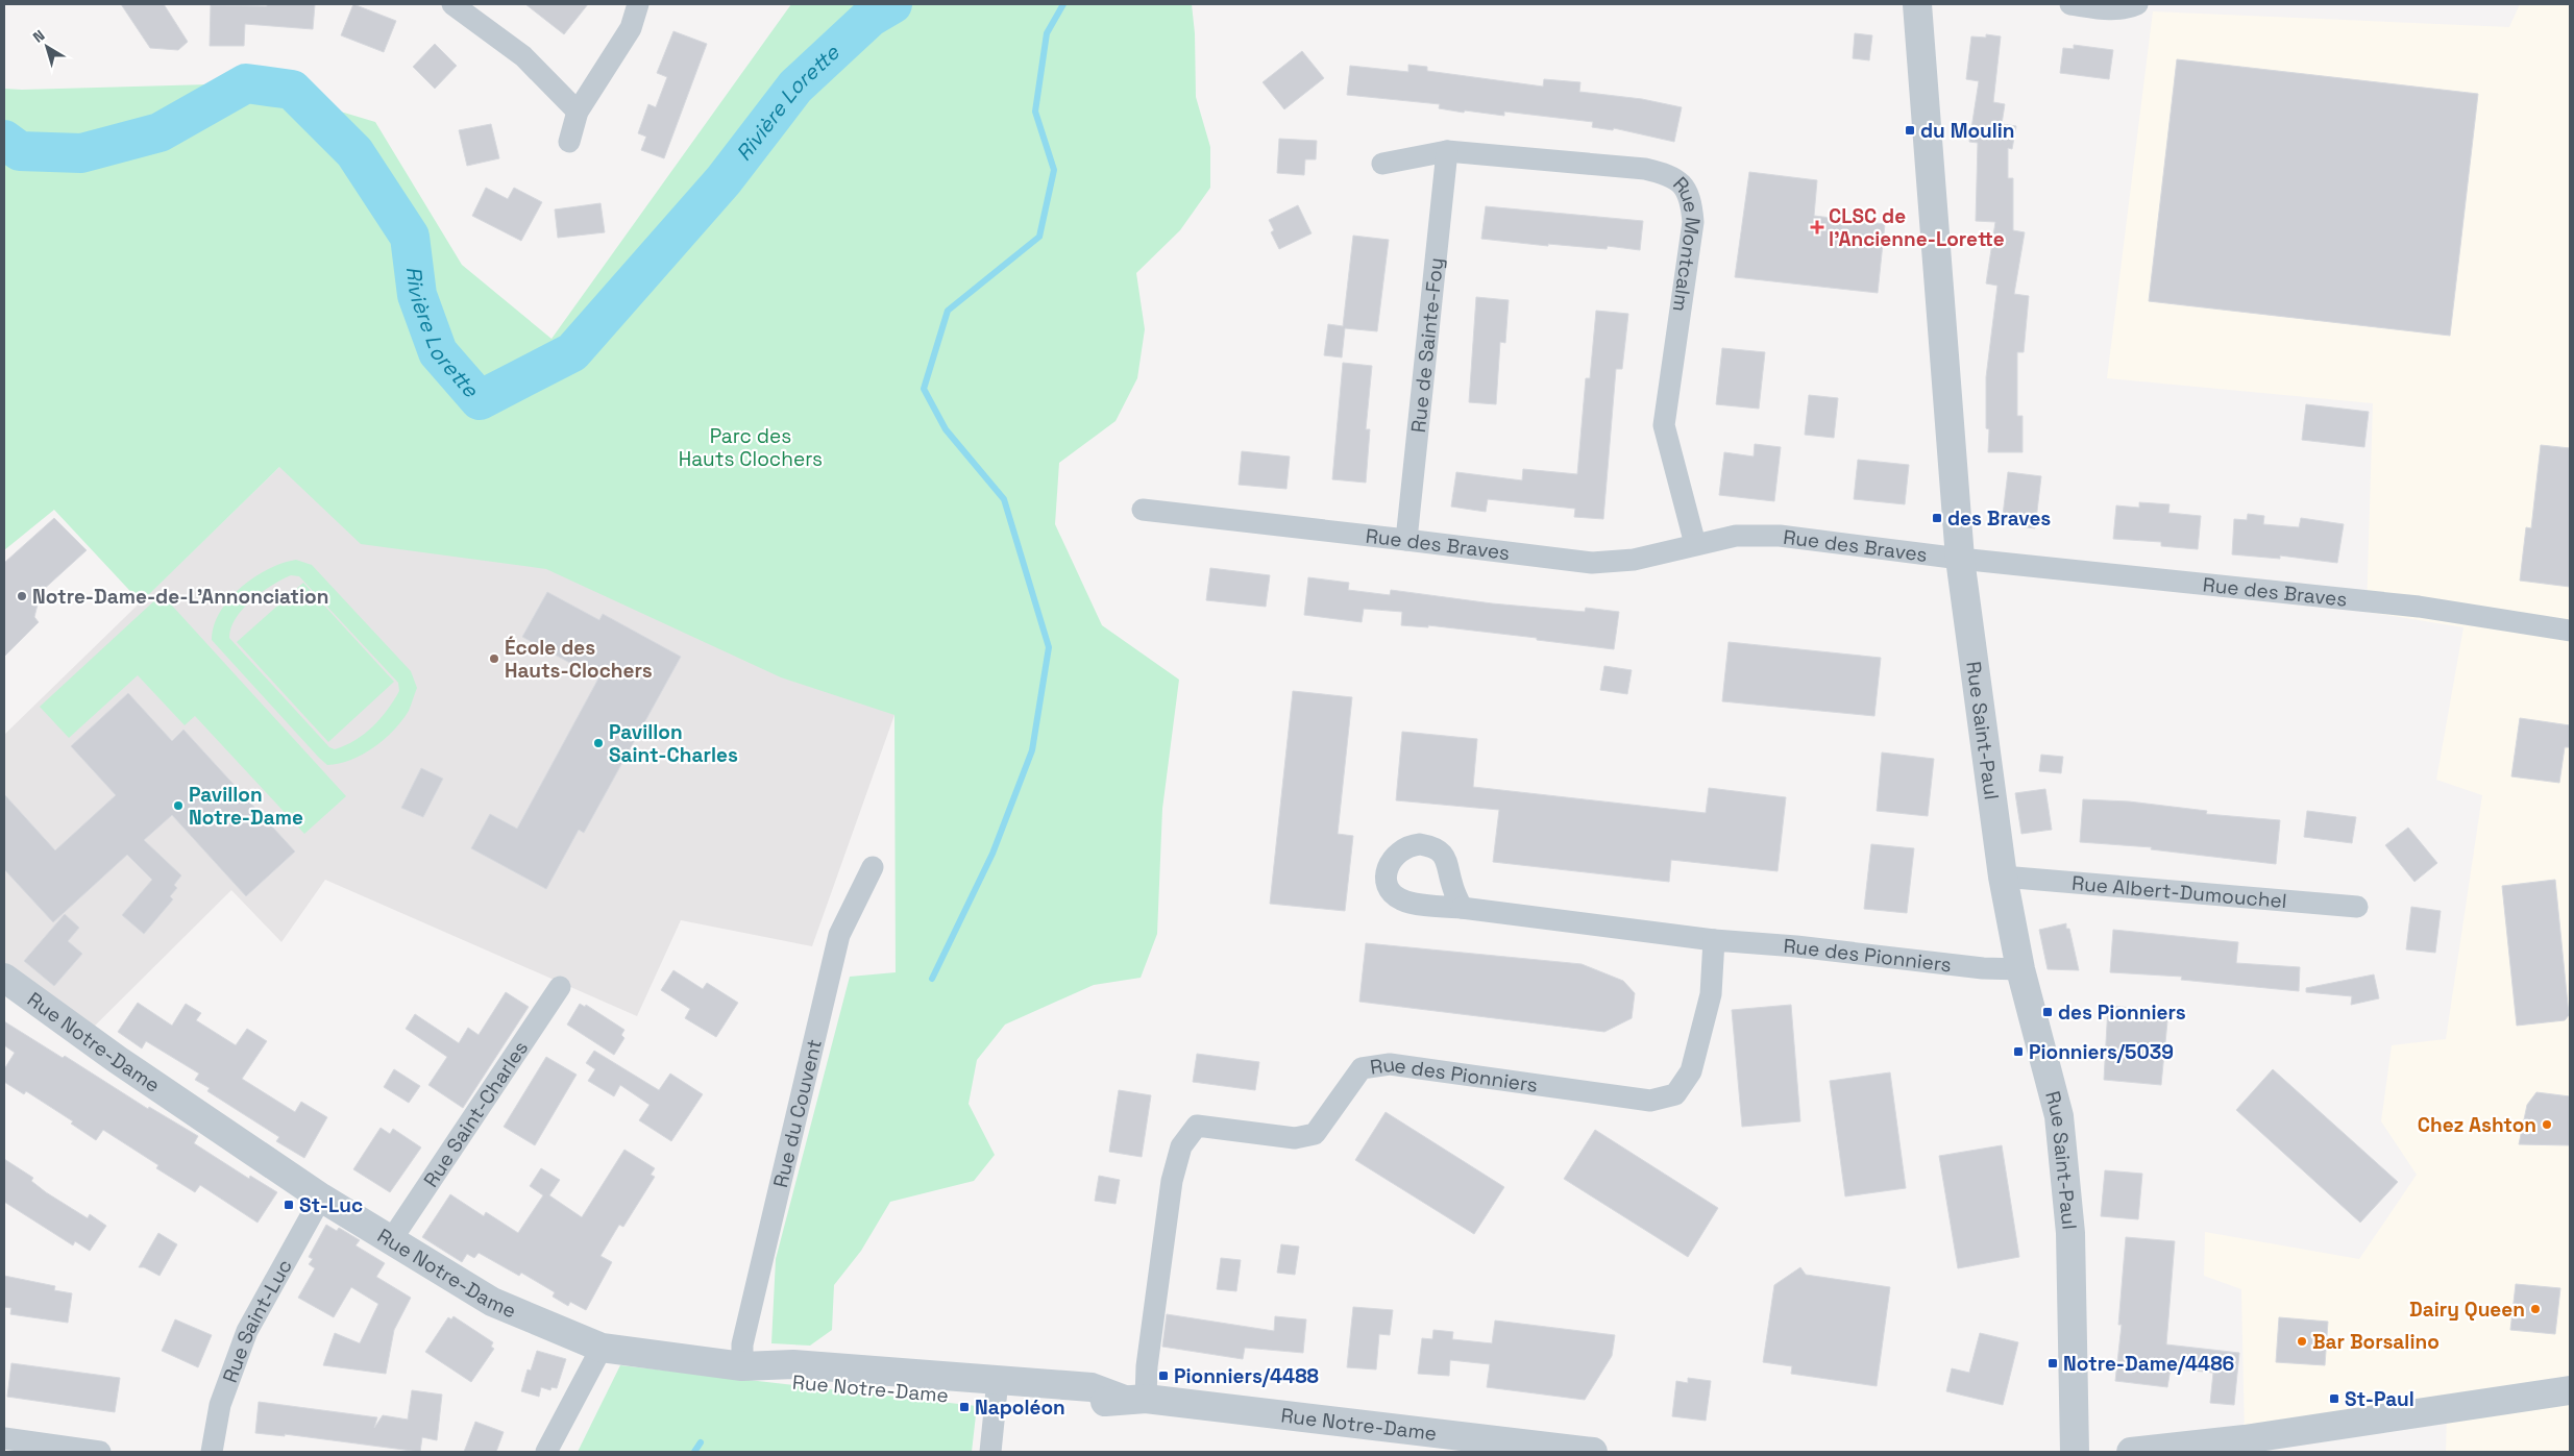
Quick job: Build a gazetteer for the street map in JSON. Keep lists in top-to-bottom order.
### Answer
{
  "streets": {
    "street": [
      "Rue Montcalm",
      "Rue de Sainte-Foy",
      "Rue des Braves",
      "Rue Saint-Paul",
      "Rue Albert-Dumouchel",
      "Rue des Pionniers",
      "Rue Notre-Dame",
      "Rue Saint-Charles",
      "Rue du Couvent",
      "Rue Saint-Luc"
    ]
  },
  "crossings": [
    ["Rue Montcalm", "Rue de Sainte-Foy"],
    ["Rue Montcalm", "Rue des Braves"],
    ["Rue de Sainte-Foy", "Rue des Braves"],
    ["Rue des Braves", "Rue Saint-Paul"],
    ["Rue Saint-Paul", "Rue Albert-Dumouchel"],
    ["Rue Saint-Paul", "Rue des Pionniers"],
    ["Rue des Pionniers", "Rue Notre-Dame"],
    ["Rue Notre-Dame", "Rue Saint-Charles"],
    ["Rue Notre-Dame", "Rue du Couvent"],
    ["Rue Notre-Dame", "Rue Saint-Luc"]
  ],
  "water": ["Rivière Lorette"],
  "parks": ["Parc des Hauts Clochers"],
  "places": {
    "transit": [
      "du Moulin",
      "des Braves",
      "des Pionniers",
      "Pionniers/5039",
      "St-Luc",
      "Notre-Dame/4486",
      "Pionniers/4488",
      "St-Paul",
      "Napoléon"
    ],
    "health": ["CLSC de l'Ancienne-Lorette"],
    "other": [
      "Notre-Dame-de-L'Annonciation",
      "École des Hauts-Clochers",
      "Pavillon Saint-Charles",
      "Pavillon Notre-Dame",
      "Chez Ashton",
      "Dairy Queen",
      "Bar Borsalino"
    ]
  },
  "north": "top left"
}
